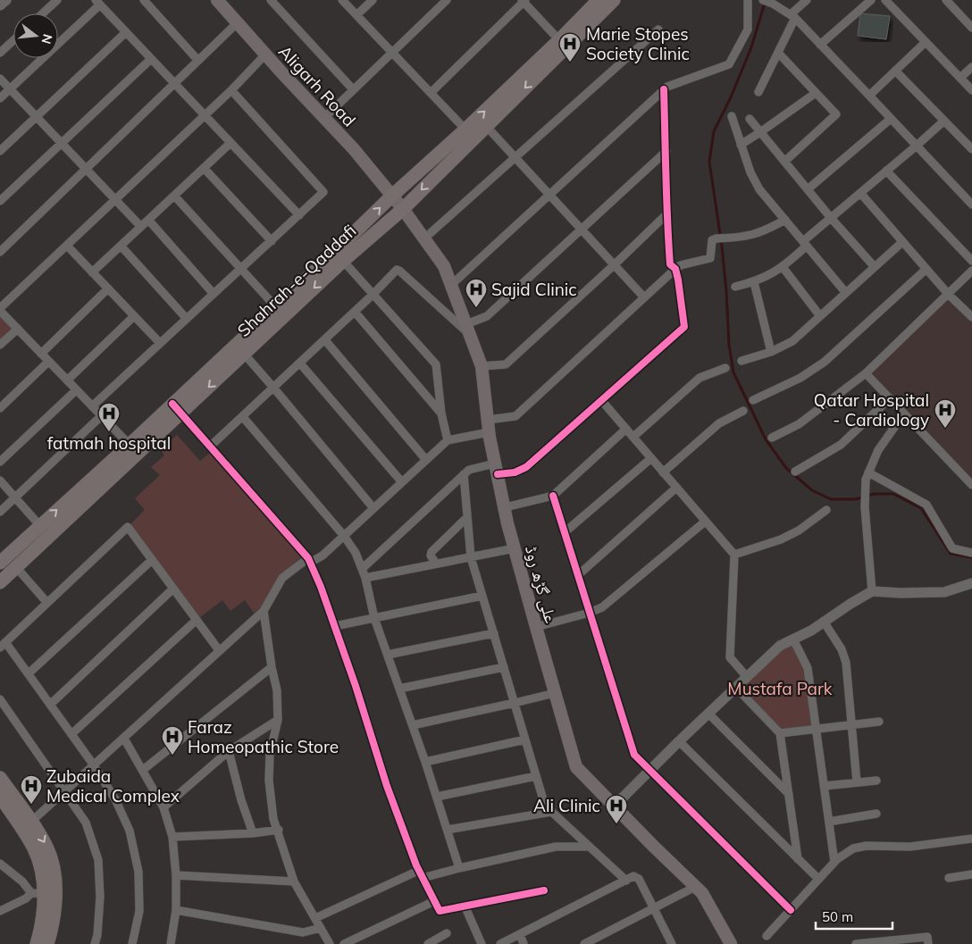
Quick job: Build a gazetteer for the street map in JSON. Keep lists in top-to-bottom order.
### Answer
{
  "streets": {
    "main road": ["Aligarh Road", "Shahrah-e-Qaddafi", "علی گڑھ روڈ"]
  },
  "crossings": [
    ["Aligarh Road", "Shahrah-e-Qaddafi"],
    ["Aligarh Road", "علی گڑھ روڈ"],
    ["Shahrah-e-Qaddafi", "علی گڑھ روڈ"]
  ],
  "parks": ["Mustafa Park"],
  "places": {
    "hospital": [
      "Marie Stopes Society Clinic",
      "Sajid Clinic",
      "Qatar Hospital - Cardiology",
      "fatmah hospital",
      "Faraz Homeopathic Store",
      "Zubaida Medical Complex",
      "Ali Clinic"
    ]
  },
  "scale_bar": "50 m",
  "north": "right"
}
